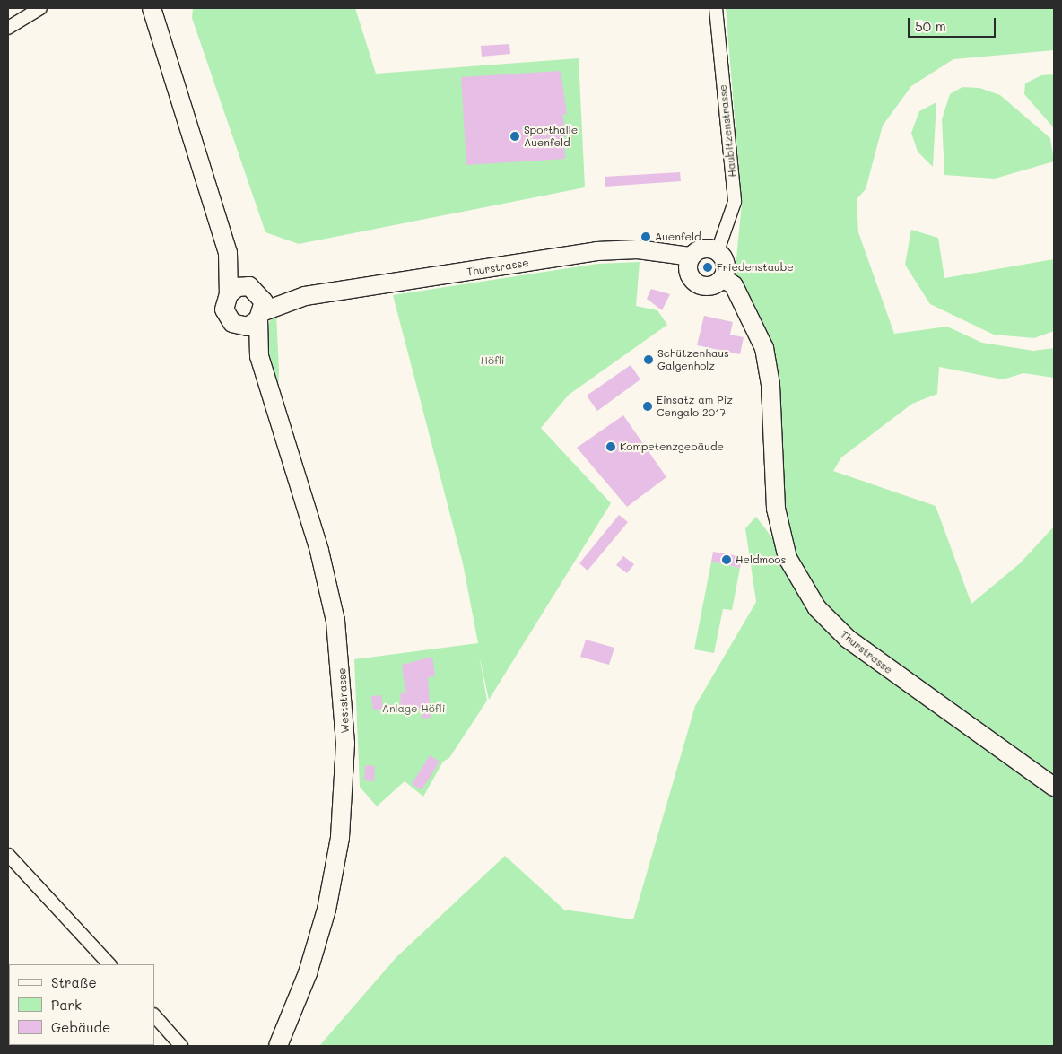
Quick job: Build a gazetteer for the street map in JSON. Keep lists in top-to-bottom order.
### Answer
{
  "streets": {
    "street": ["Haubitzenstrasse", "Thurstrasse", "Weststrasse"]
  },
  "crossings": [
    ["Haubitzenstrasse", "Thurstrasse"],
    ["Thurstrasse", "Weststrasse"]
  ],
  "parks": ["Höfli", "Anlage Höfli"],
  "places": [
    "Sporthalle Auenfeld",
    "Auenfeld",
    "Friedenstaube",
    "Schützenhaus Galgenholz",
    "Einsatz am Piz Cengalo 2017",
    "Kompetenzgebäude",
    "Heldmoos"
  ],
  "legend": ["Straße", "Park", "Gebäude"],
  "scale_bar": "50 m"
}
